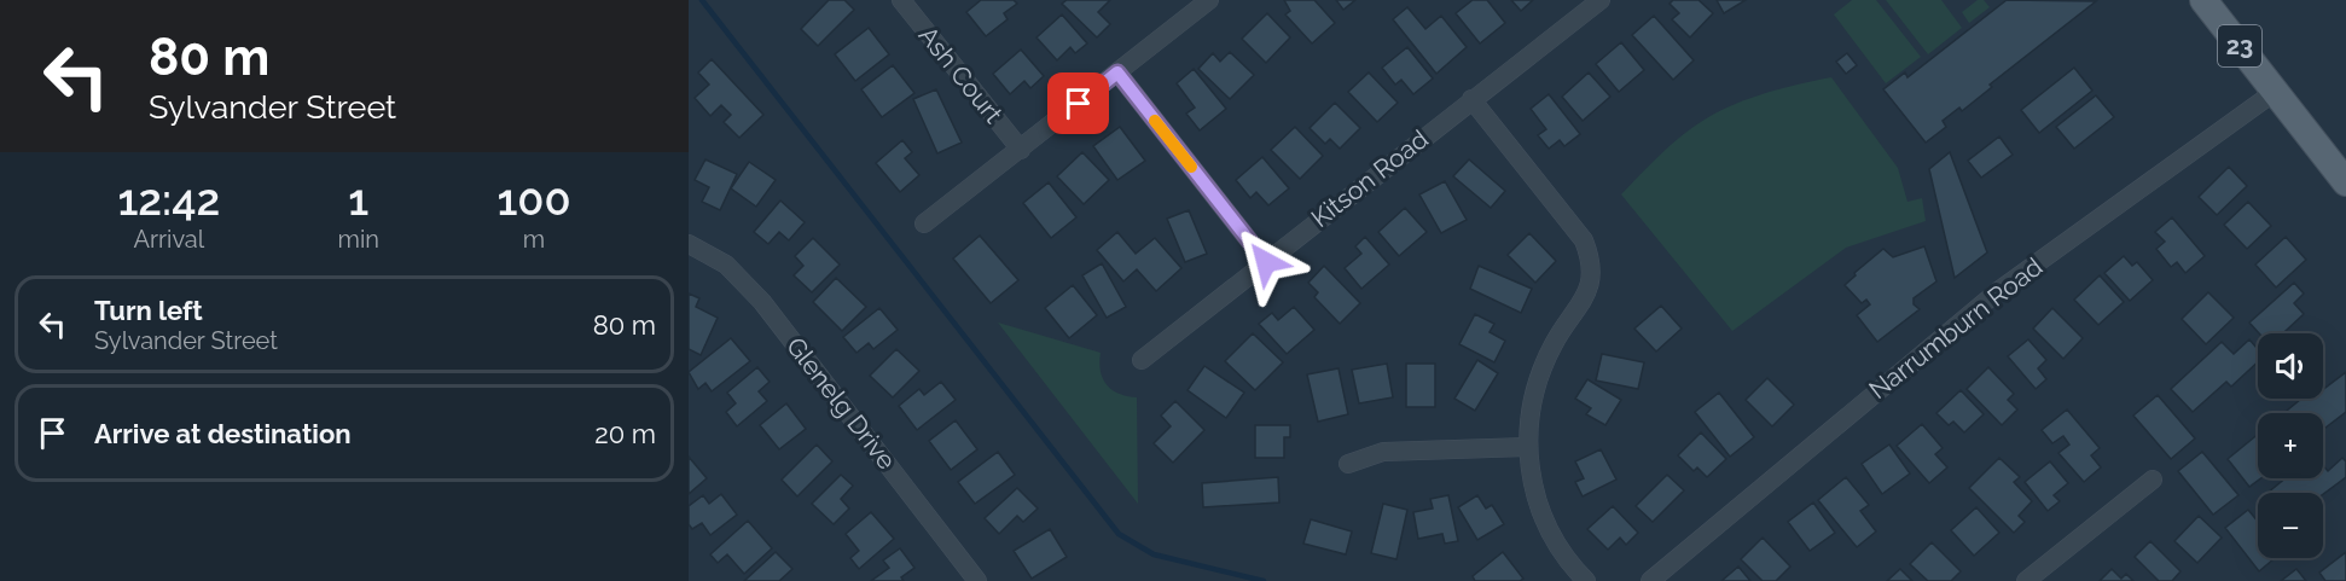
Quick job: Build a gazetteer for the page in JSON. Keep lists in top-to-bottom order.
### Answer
{
  "streets": {
    "main road": ["23"],
    "street": [
      "Ash Court",
      "Kitson Road",
      "Narrumburn Road",
      "Glenelg Drive"
    ]
  },
  "crossings": [
    ["23", "Narrumburn Road"]
  ],
  "page": {
    "turn": ["80 m", "Sylvander Street"],
    "eta": [
      "12:42",
      "Arrival",
      "1",
      "min",
      "100",
      "m"
    ],
    "list": [
      {
        "name": "Turn left",
        "note": "Sylvander Street",
        "value": "80 m"
      },
      {
        "name": "Arrive at destination",
        "value": "20 m"
      }
    ],
    "map_buttons": ["+", "−"]
  }
}
